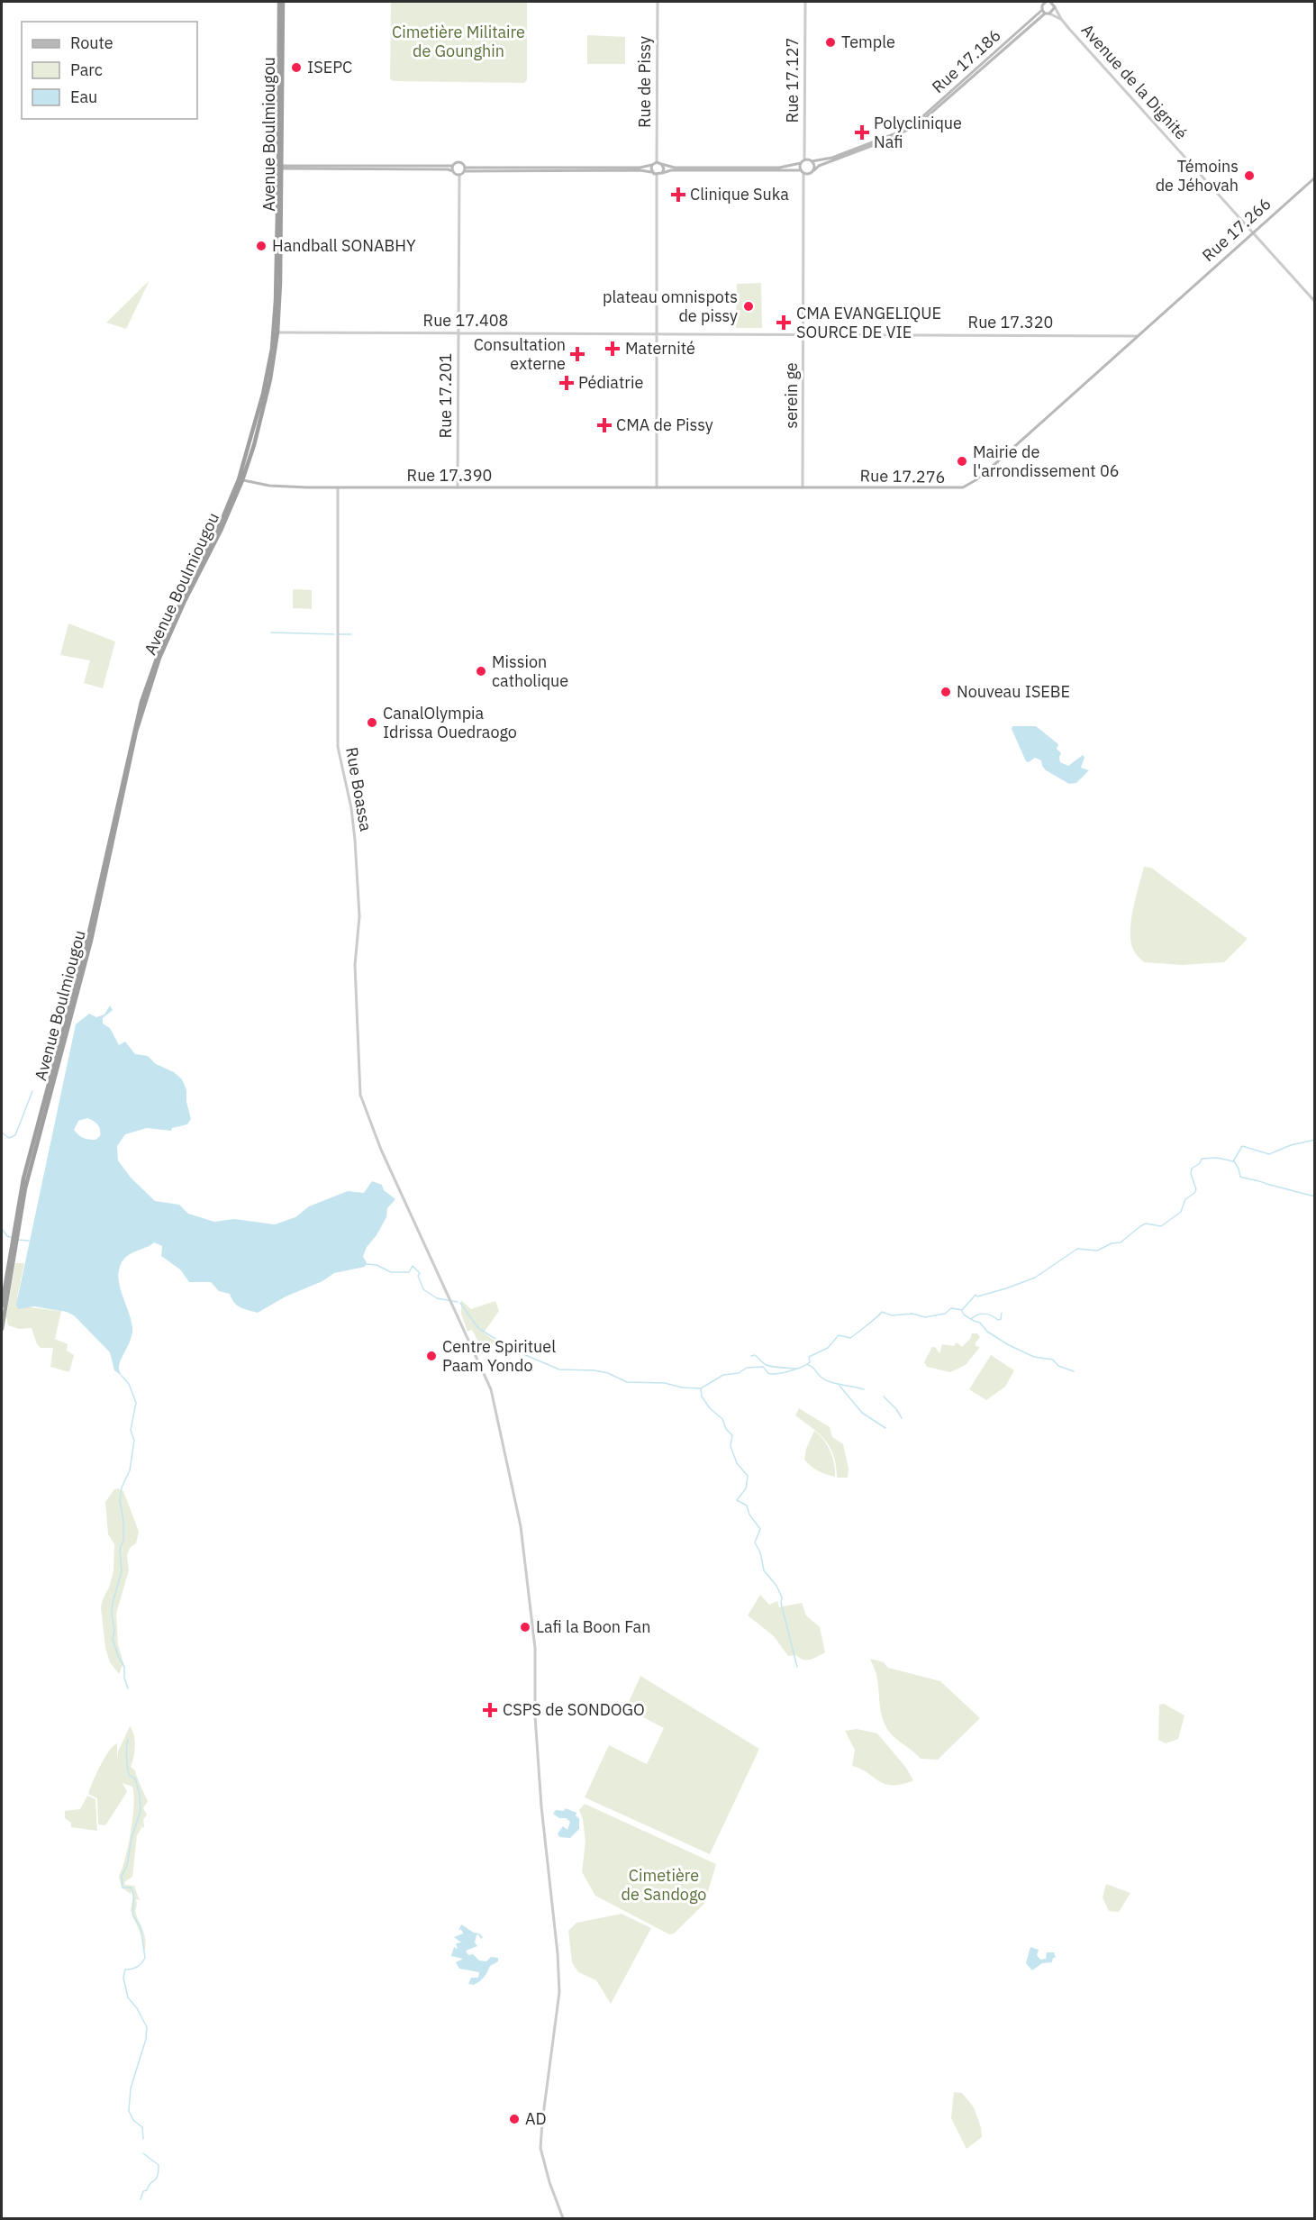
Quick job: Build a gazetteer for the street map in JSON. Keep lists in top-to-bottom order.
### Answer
{
  "streets": {
    "highway": ["Avenue Boulmiougou"],
    "main road": [
      "Rue 17.186",
      "Rue 17.266",
      "Rue 17.390",
      "Rue 17.276"
    ],
    "street": [
      "Rue 17.127",
      "Rue de Pissy",
      "Avenue de la Dignité",
      "Rue 17.408",
      "Rue 17.320",
      "Rue 17.201",
      "serein ge",
      "Rue Boassa"
    ]
  },
  "crossings": [
    ["Rue 17.186", "Rue 17.127"],
    ["Rue 17.186", "serein ge"],
    ["Rue 17.127", "serein ge"],
    ["Avenue de la Dignité", "Rue 17.266"],
    ["Avenue Boulmiougou", "Rue 17.408"],
    ["Avenue Boulmiougou", "Rue 17.390"],
    ["Rue 17.266", "Rue 17.276"],
    ["Rue 17.408", "Rue 17.320"],
    ["Rue 17.408", "Rue 17.201"],
    ["Rue 17.320", "serein ge"],
    ["Rue 17.320", "Rue 17.276"],
    ["Rue 17.201", "Rue 17.390"],
    ["serein ge", "Rue 17.276"],
    ["Rue 17.390", "Rue 17.276"],
    ["Rue 17.390", "Rue Boassa"]
  ],
  "parks": ["Cimetière Militaire de Gounghin", "Cimetière de Sandogo"],
  "places": {
    "other": [
      "Temple",
      "ISEPC",
      "Témoins de Jéhovah",
      "Handball SONABHY",
      "plateau omnispots de pissy",
      "Mairie de l'arrondissement 06",
      "Mission catholique",
      "Nouveau ISEBE",
      "CanalOlympia Idrissa Ouedraogo",
      "Centre Spirituel Paam Yondo",
      "Lafi la Boon Fan",
      "AD"
    ],
    "health": [
      "Polyclinique Nafi",
      "Clinique Suka",
      "CMA EVANGELIQUE SOURCE DE VIE",
      "Maternité",
      "Consultation externe",
      "Pédiatrie",
      "CMA de Pissy",
      "CSPS de SONDOGO"
    ]
  },
  "legend": ["Route", "Parc", "Eau"]
}
